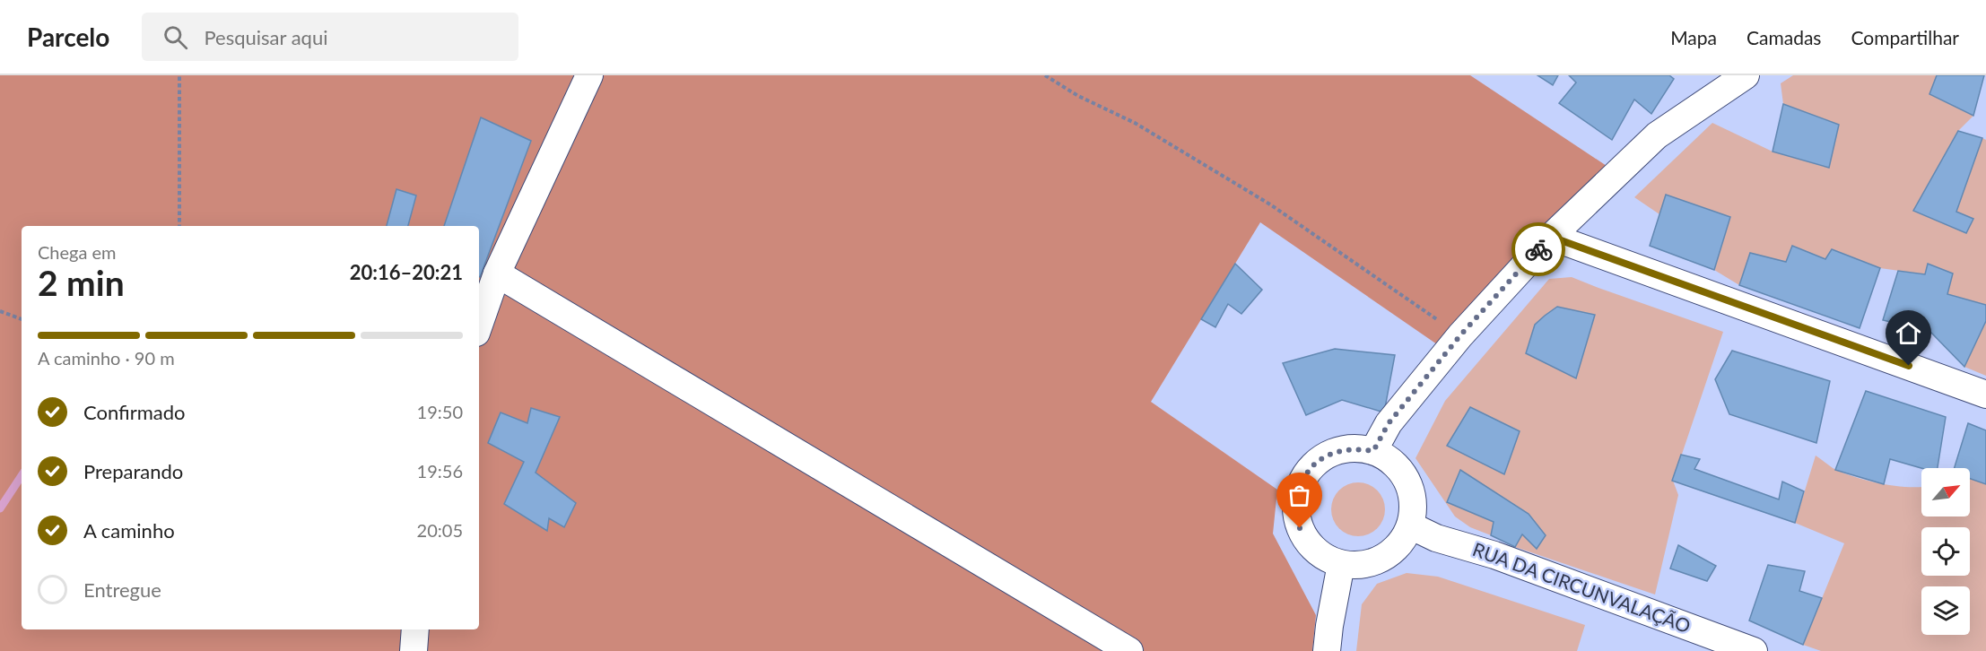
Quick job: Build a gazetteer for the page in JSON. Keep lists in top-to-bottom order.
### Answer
{
  "streets": {
    "street": ["RUA DA CIRCUNVALAÇÃO"]
  },
  "north": "top right",
  "page": {
    "header": "Parcelo",
    "search": "Pesquisar aqui",
    "nav": ["Mapa", "Camadas", "Compartilhar"],
    "heading": ["2 min", "Chega em", "20:16–20:21"],
    "bar": "A caminho · 90 m",
    "list": [
      ["Confirmado", "19:50"],
      ["Preparando", "19:56"],
      ["A caminho", "20:05"],
      "Entregue"
    ]
  }
}
